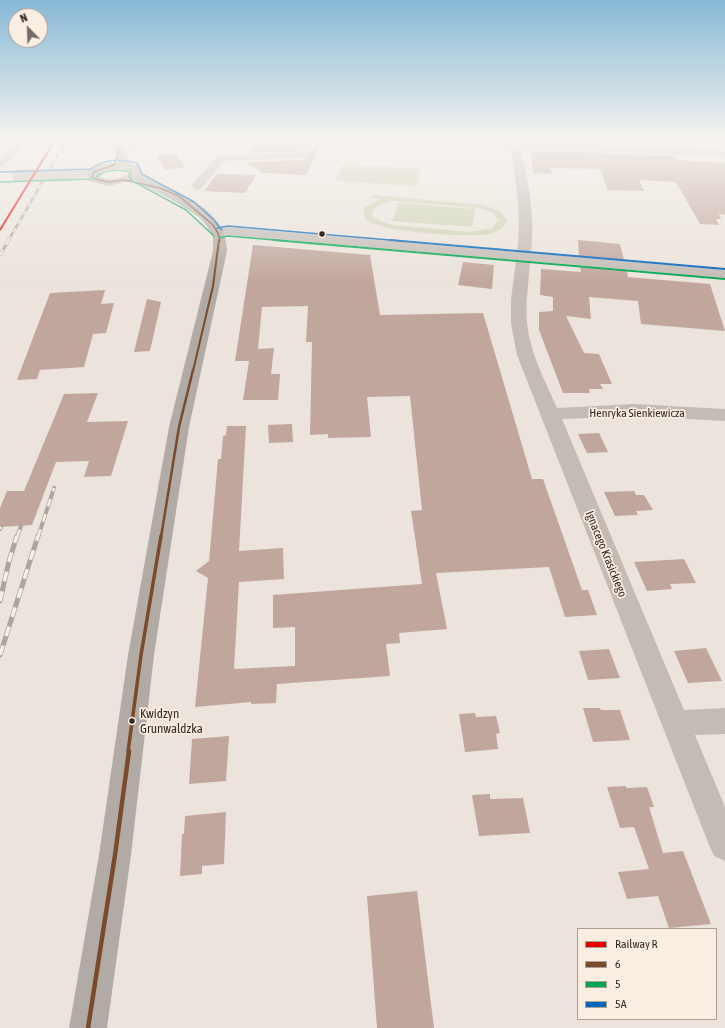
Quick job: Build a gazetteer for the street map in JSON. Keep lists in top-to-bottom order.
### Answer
{
  "streets": {
    "street": ["Henryka Sienkiewicza", "Ignacego Krasickiego"]
  },
  "crossings": [
    ["Henryka Sienkiewicza", "Ignacego Krasickiego"]
  ],
  "places": ["Kwidzyn Grunwaldzka"],
  "lines": [
    "rail line R",
    "transit line 6",
    "transit line 5",
    "transit line 5A"
  ],
  "legend": [
    "Railway R",
    "6",
    "5",
    "5A"
  ],
  "north": "top left"
}
